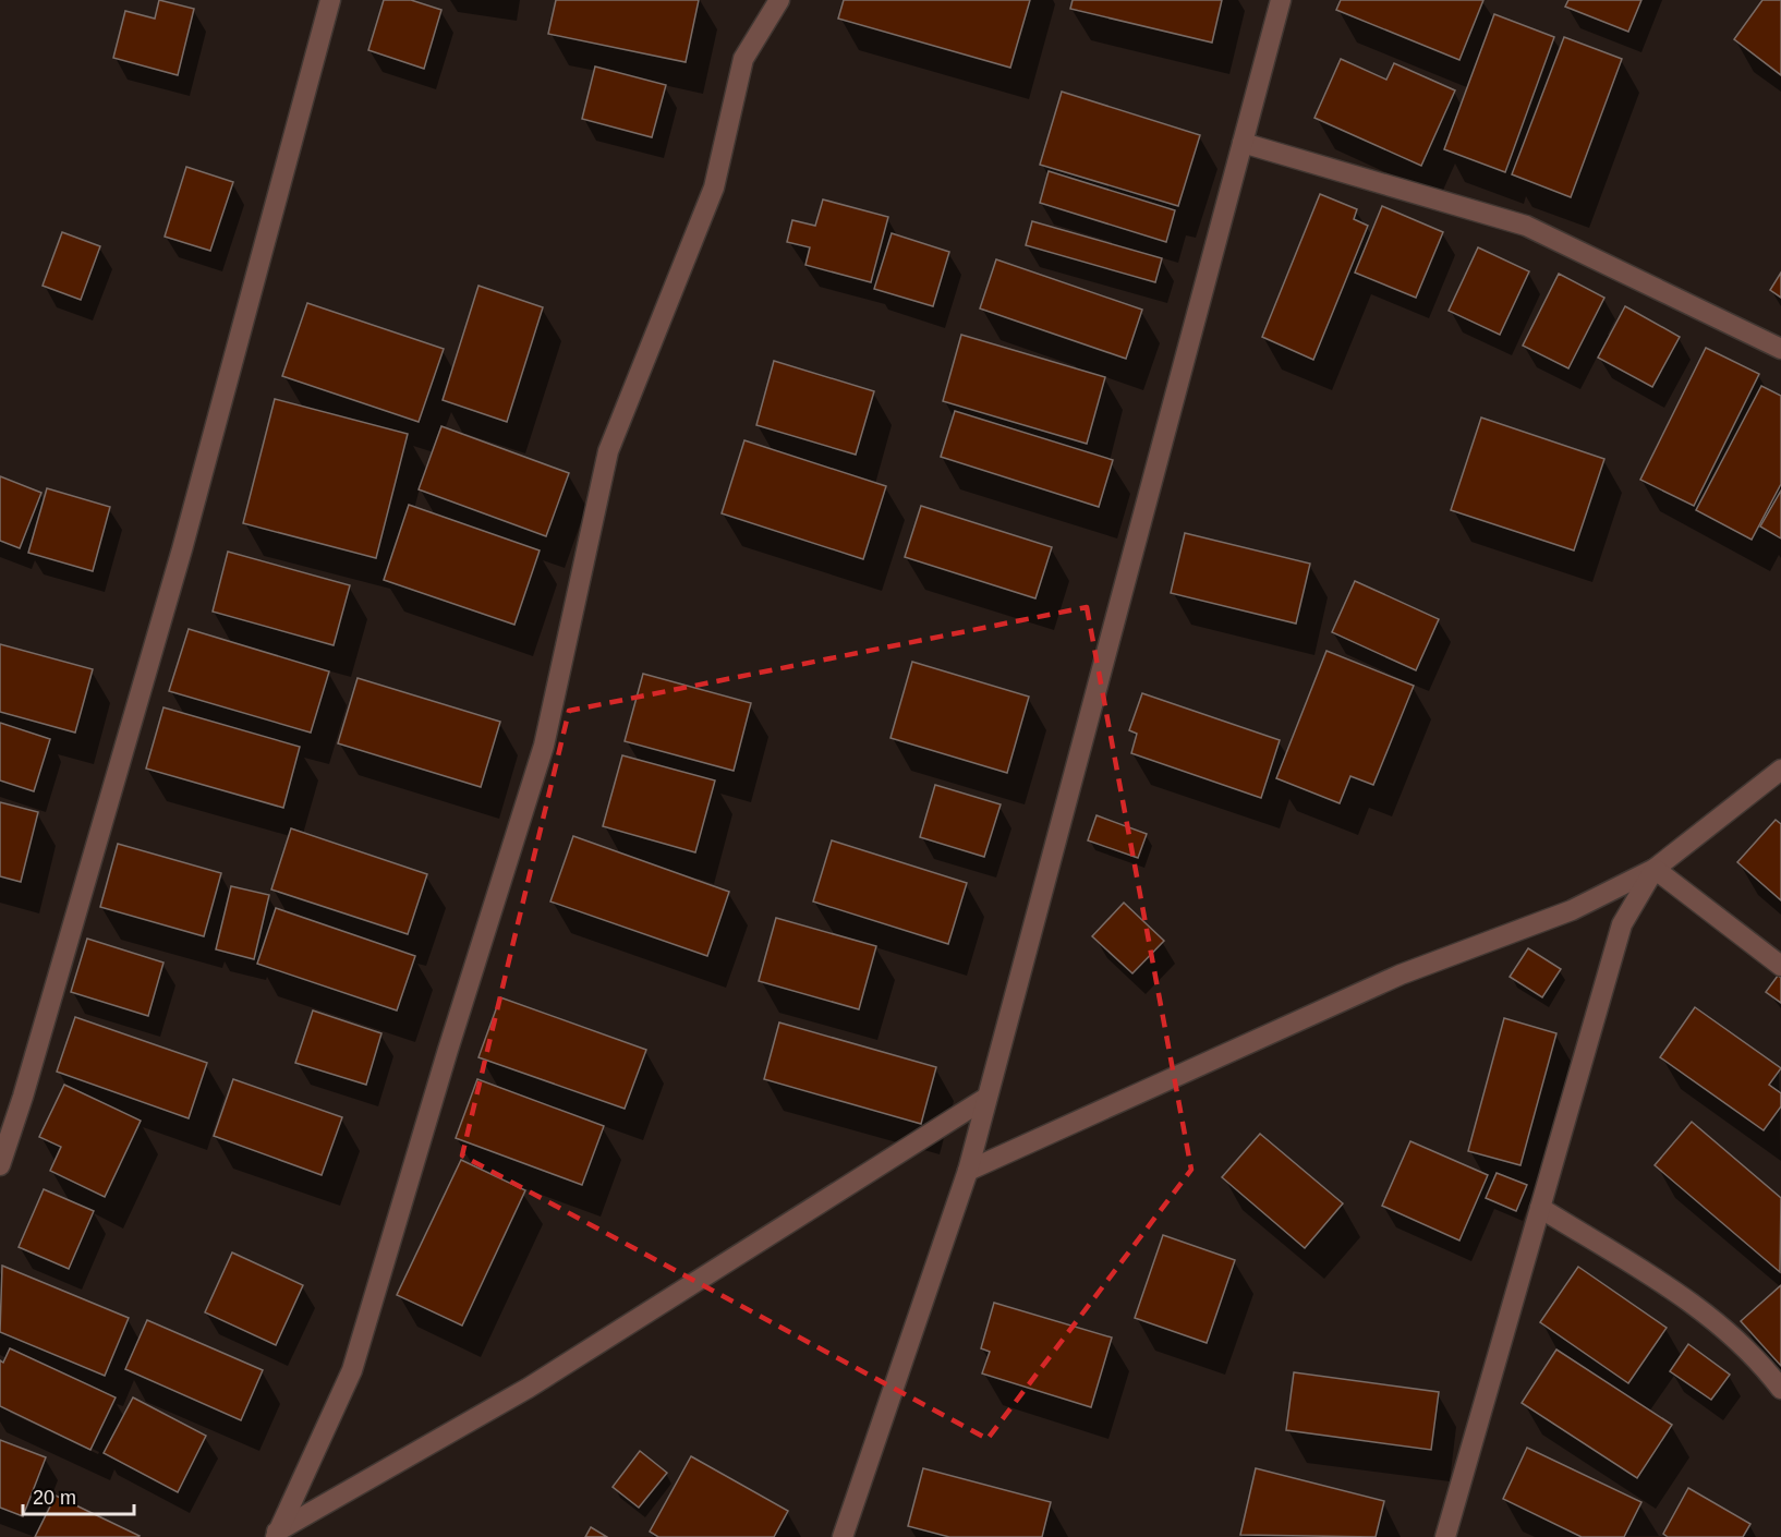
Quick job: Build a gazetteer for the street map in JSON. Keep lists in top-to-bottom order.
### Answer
{
  "scale_bar": "20 m"
}
